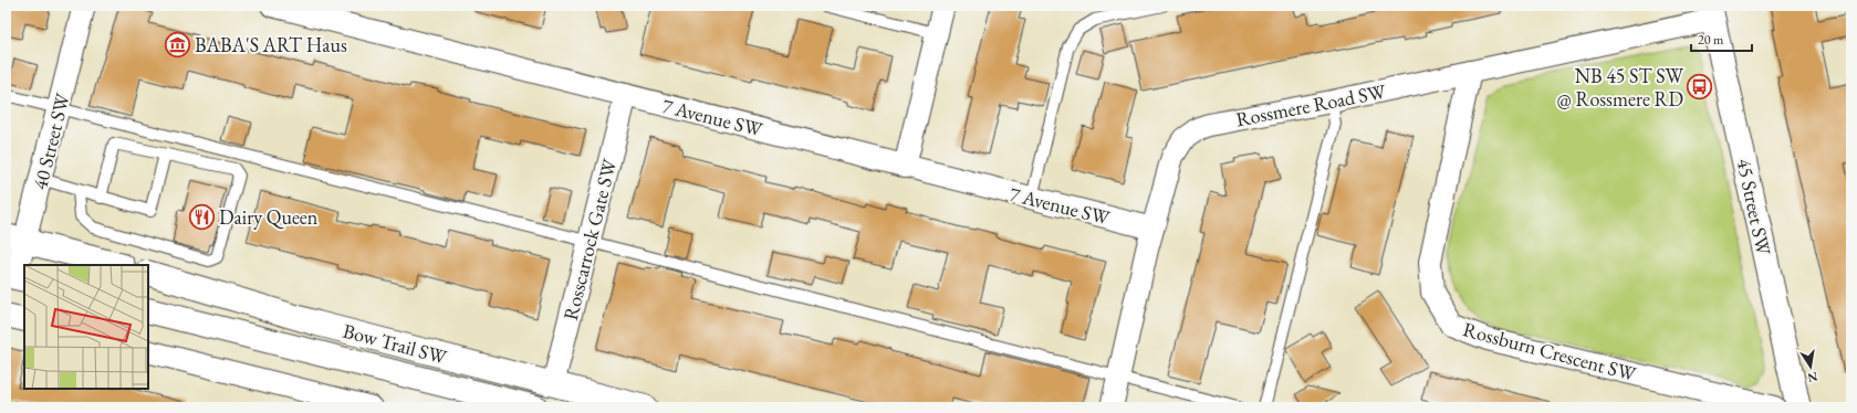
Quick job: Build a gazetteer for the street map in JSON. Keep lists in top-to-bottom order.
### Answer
{
  "streets": {
    "main road": ["45 Street SW", "Bow Trail SW"],
    "street": [
      "Rossmere Road SW",
      "7 Avenue SW",
      "40 Street SW",
      "Rosscarrock Gate SW",
      "Rossburn Crescent SW"
    ]
  },
  "crossings": [
    ["Rossmere Road SW", "7 Avenue SW"],
    ["Rossmere Road SW", "45 Street SW"],
    ["Rossmere Road SW", "Rossburn Crescent SW"],
    ["7 Avenue SW", "Rosscarrock Gate SW"],
    ["Rosscarrock Gate SW", "Bow Trail SW"]
  ],
  "places": {
    "museum": ["BABA'S ART Haus"],
    "bus stop": ["NB 45 ST SW @ Rossmere RD"],
    "restaurant": ["Dairy Queen"]
  },
  "scale_bar": "20 m",
  "north": "bottom"
}
